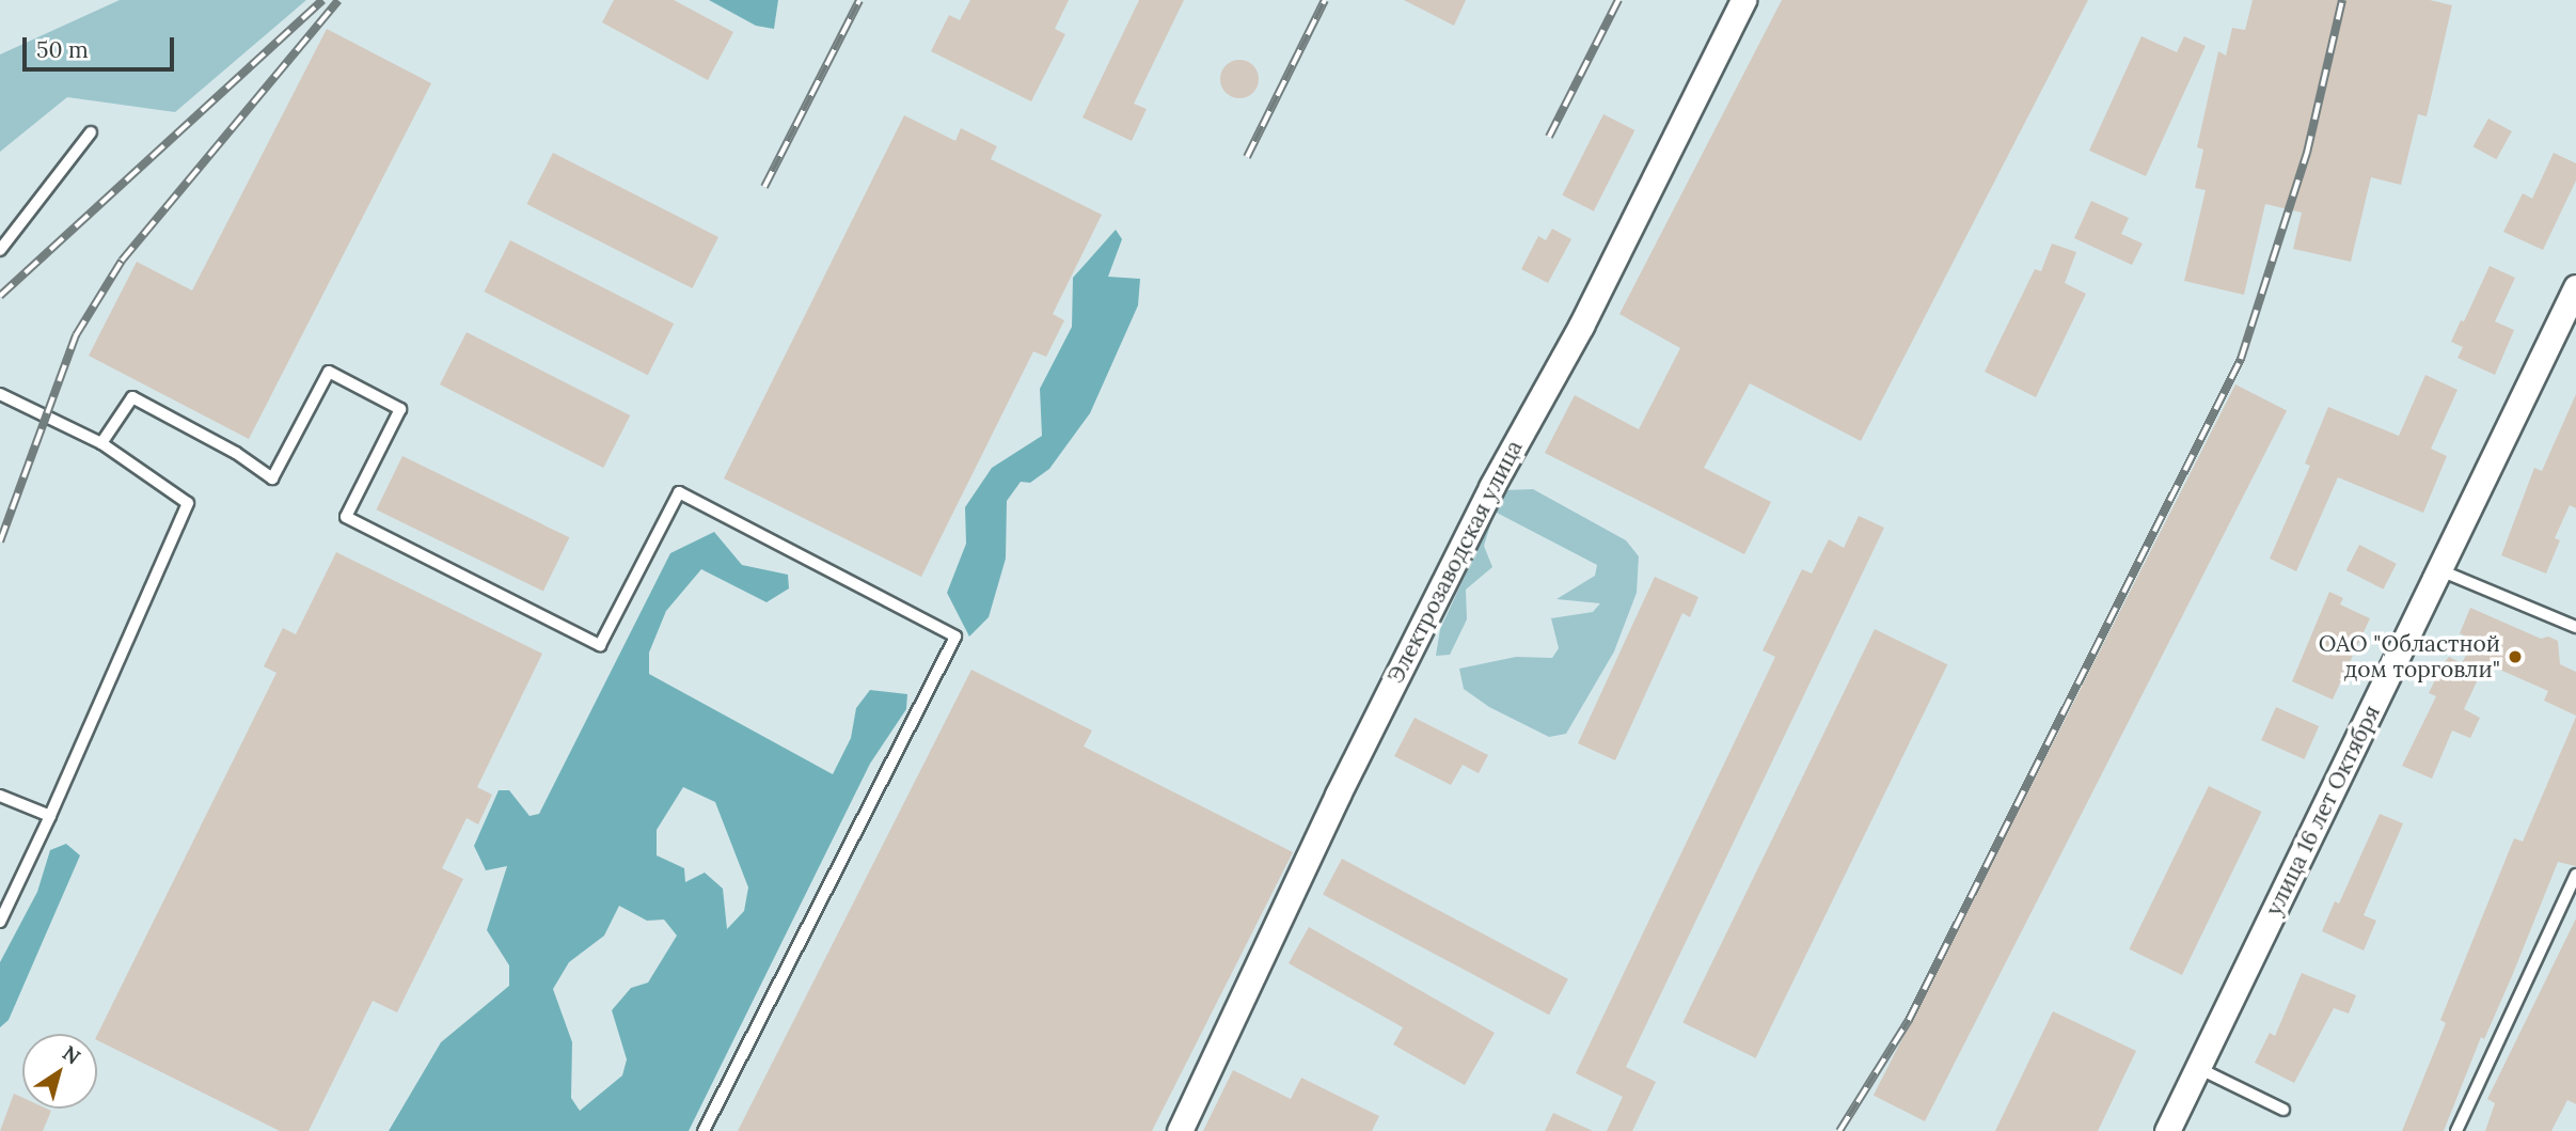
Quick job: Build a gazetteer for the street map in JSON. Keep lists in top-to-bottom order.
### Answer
{
  "streets": {
    "street": ["Электрозаводская улица", "улица 16 лет Октября"]
  },
  "places": ["ОАО \"Областной дом торговли\""],
  "scale_bar": "50 m",
  "north": "top right"
}
